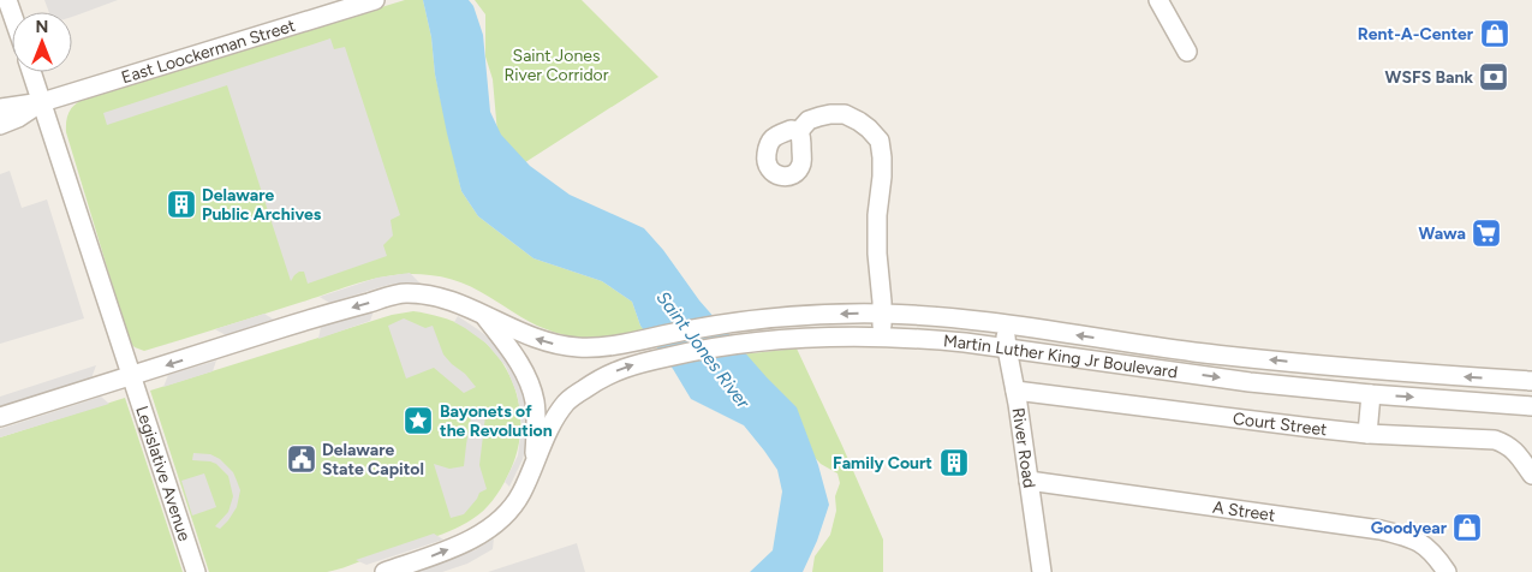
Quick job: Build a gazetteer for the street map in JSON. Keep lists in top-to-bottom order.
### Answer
{
  "streets": {
    "street": [
      "East Loockerman Street",
      "Martin Luther King Jr Boulevard",
      "Court Street",
      "River Road",
      "Legislative Avenue",
      "A Street"
    ]
  },
  "crossings": [
    ["East Loockerman Street", "Legislative Avenue"],
    ["Martin Luther King Jr Boulevard", "River Road"],
    ["Martin Luther King Jr Boulevard", "Legislative Avenue"],
    ["Court Street", "River Road"],
    ["River Road", "A Street"]
  ],
  "water": ["Saint Jones River"],
  "parks": ["Saint Jones River Corridor"],
  "places": {
    "shop": ["Rent-A-Center", "Goodyear"],
    "bank": ["WSFS Bank"],
    "building": ["Delaware Public Archives", "Family Court"],
    "supermarket": ["Wawa"],
    "place": ["Bayonets of the Revolution"],
    "public building": ["Delaware State Capitol"]
  },
  "north": "top"
}
